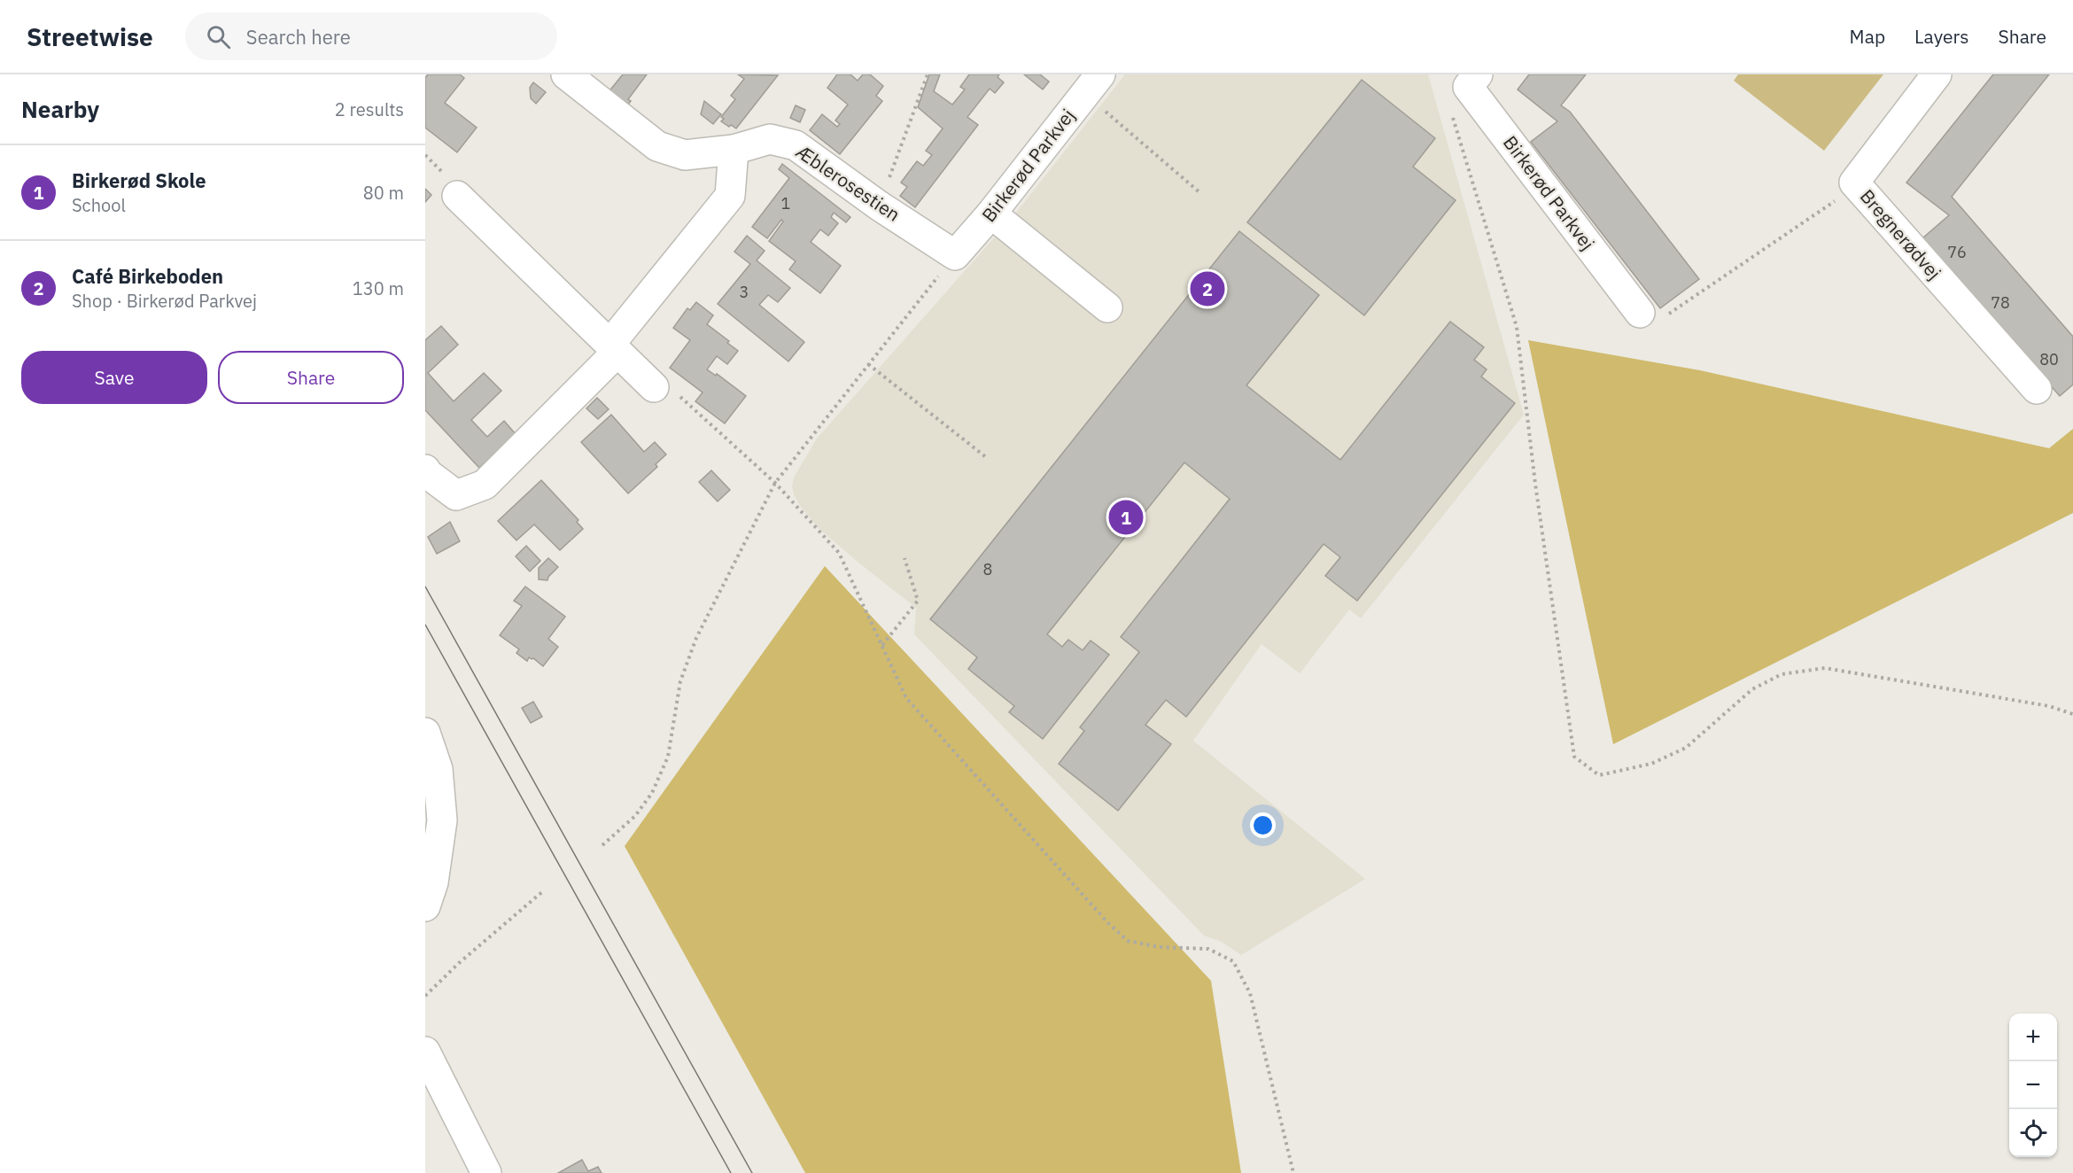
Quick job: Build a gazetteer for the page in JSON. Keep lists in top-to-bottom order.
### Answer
{
  "streets": {
    "street": ["Birkerød Parkvej", "Æblerosestien", "Bregnerødvej"]
  },
  "crossings": [
    ["Birkerød Parkvej", "Æblerosestien"]
  ],
  "house_numbers": [
    "1",
    "76",
    "3",
    "78",
    "80",
    "8"
  ],
  "page": {
    "header": "Streetwise",
    "search": "Search here",
    "nav": ["Map", "Layers", "Share"],
    "heading": ["Nearby", "2 results"],
    "list": [
      {
        "mark": "1",
        "name": "Birkerød Skole",
        "note": "School",
        "value": "80 m"
      },
      {
        "mark": "2",
        "name": "Café Birkeboden",
        "note": "Shop · Birkerød Parkvej",
        "value": "130 m"
      }
    ],
    "pins": ["2", "1"],
    "buttons": ["Save", "Share"],
    "map_buttons": ["+", "−"]
  }
}
